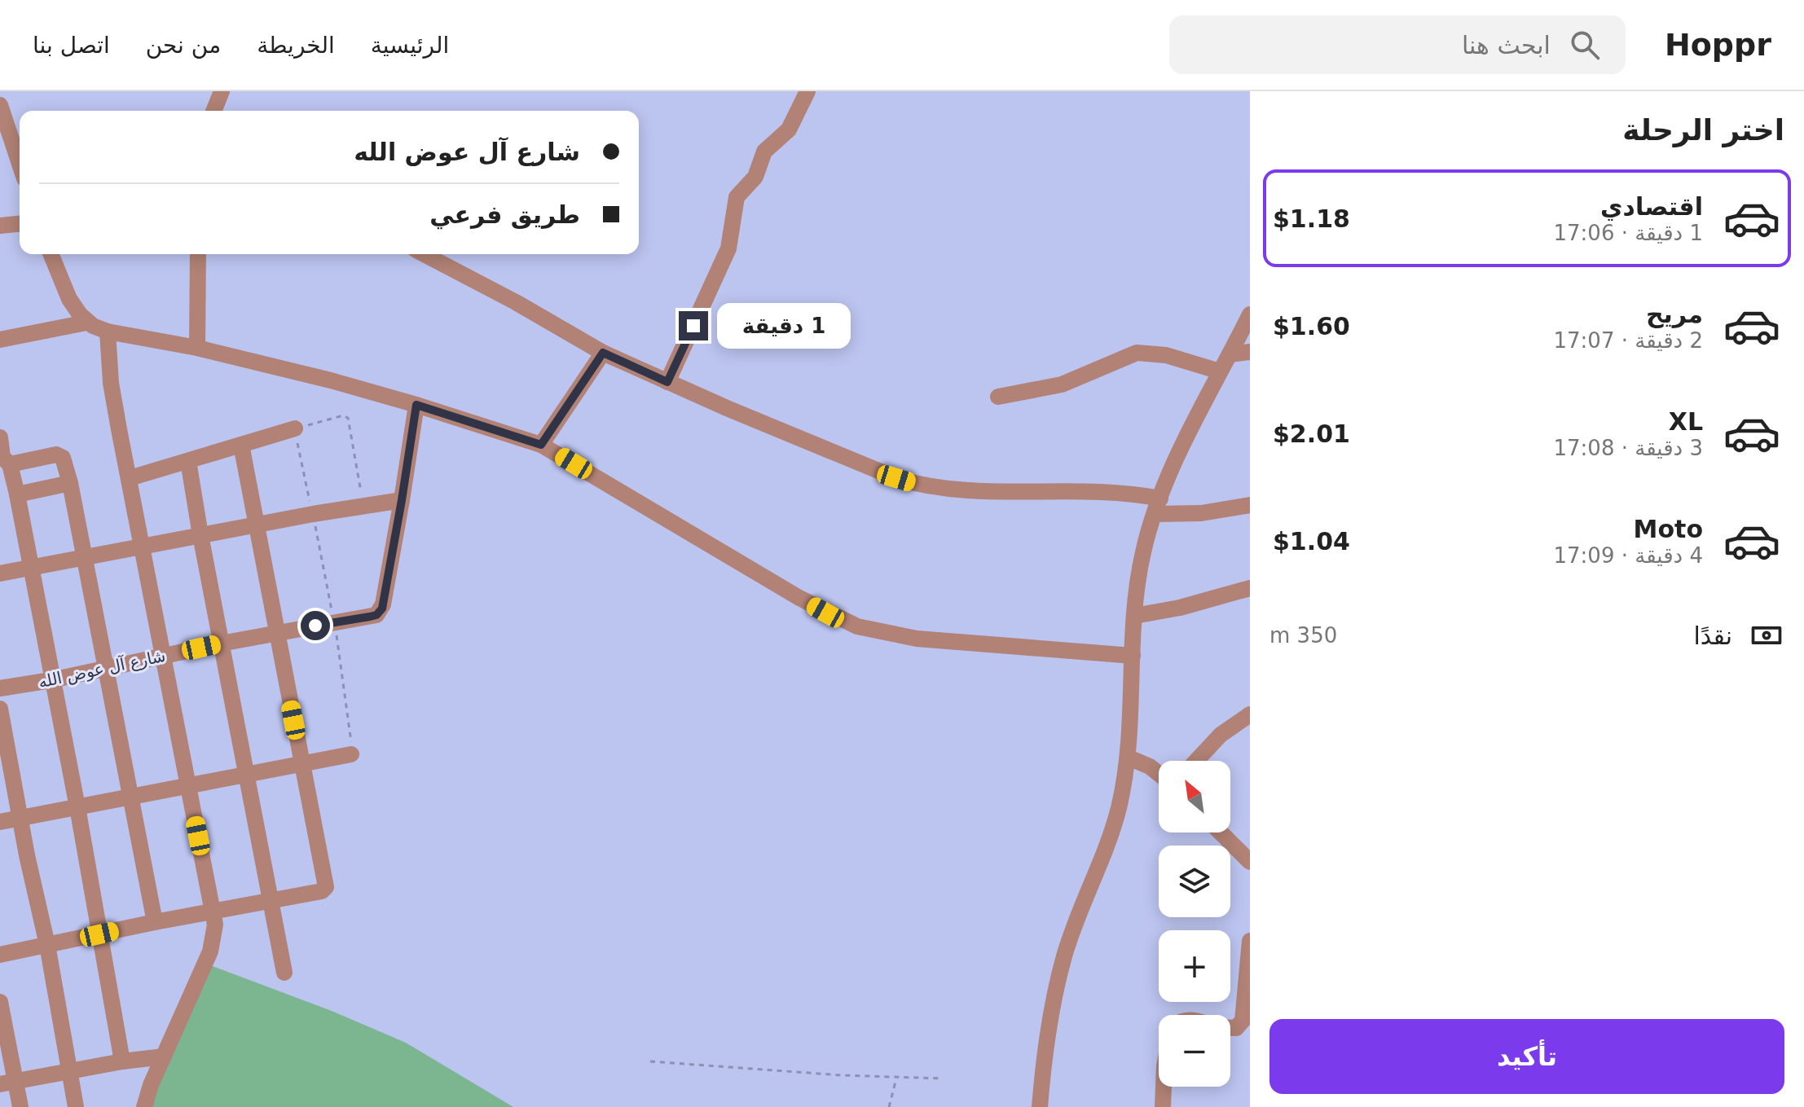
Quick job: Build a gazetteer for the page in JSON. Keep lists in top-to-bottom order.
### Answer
{
  "streets": {
    "street": ["شارع آل عوض الله"]
  },
  "north": "top left",
  "page": {
    "header": "Hoppr",
    "search": "ابحث هنا",
    "nav": [
      "الرئيسية",
      "الخريطة",
      "من نحن",
      "اتصل بنا"
    ],
    "heading": "اختر الرحلة",
    "banner": ["شارع آل عوض الله", "طريق فرعي"],
    "list": [
      {
        "name": "اقتصادي",
        "note": "1 دقيقة · 17:06",
        "value": "$1.18"
      },
      {
        "name": "مريح",
        "note": "2 دقيقة · 17:07",
        "value": "$1.60"
      },
      {
        "name": "XL",
        "note": "3 دقيقة · 17:08",
        "value": "$2.01"
      },
      {
        "name": "Moto",
        "note": "4 دقيقة · 17:09",
        "value": "$1.04"
      }
    ],
    "bubble": "1 دقيقة",
    "pay": ["نقدًا", "350 m"],
    "map_buttons": ["+", "−"],
    "buttons": "تأكيد"
  }
}
